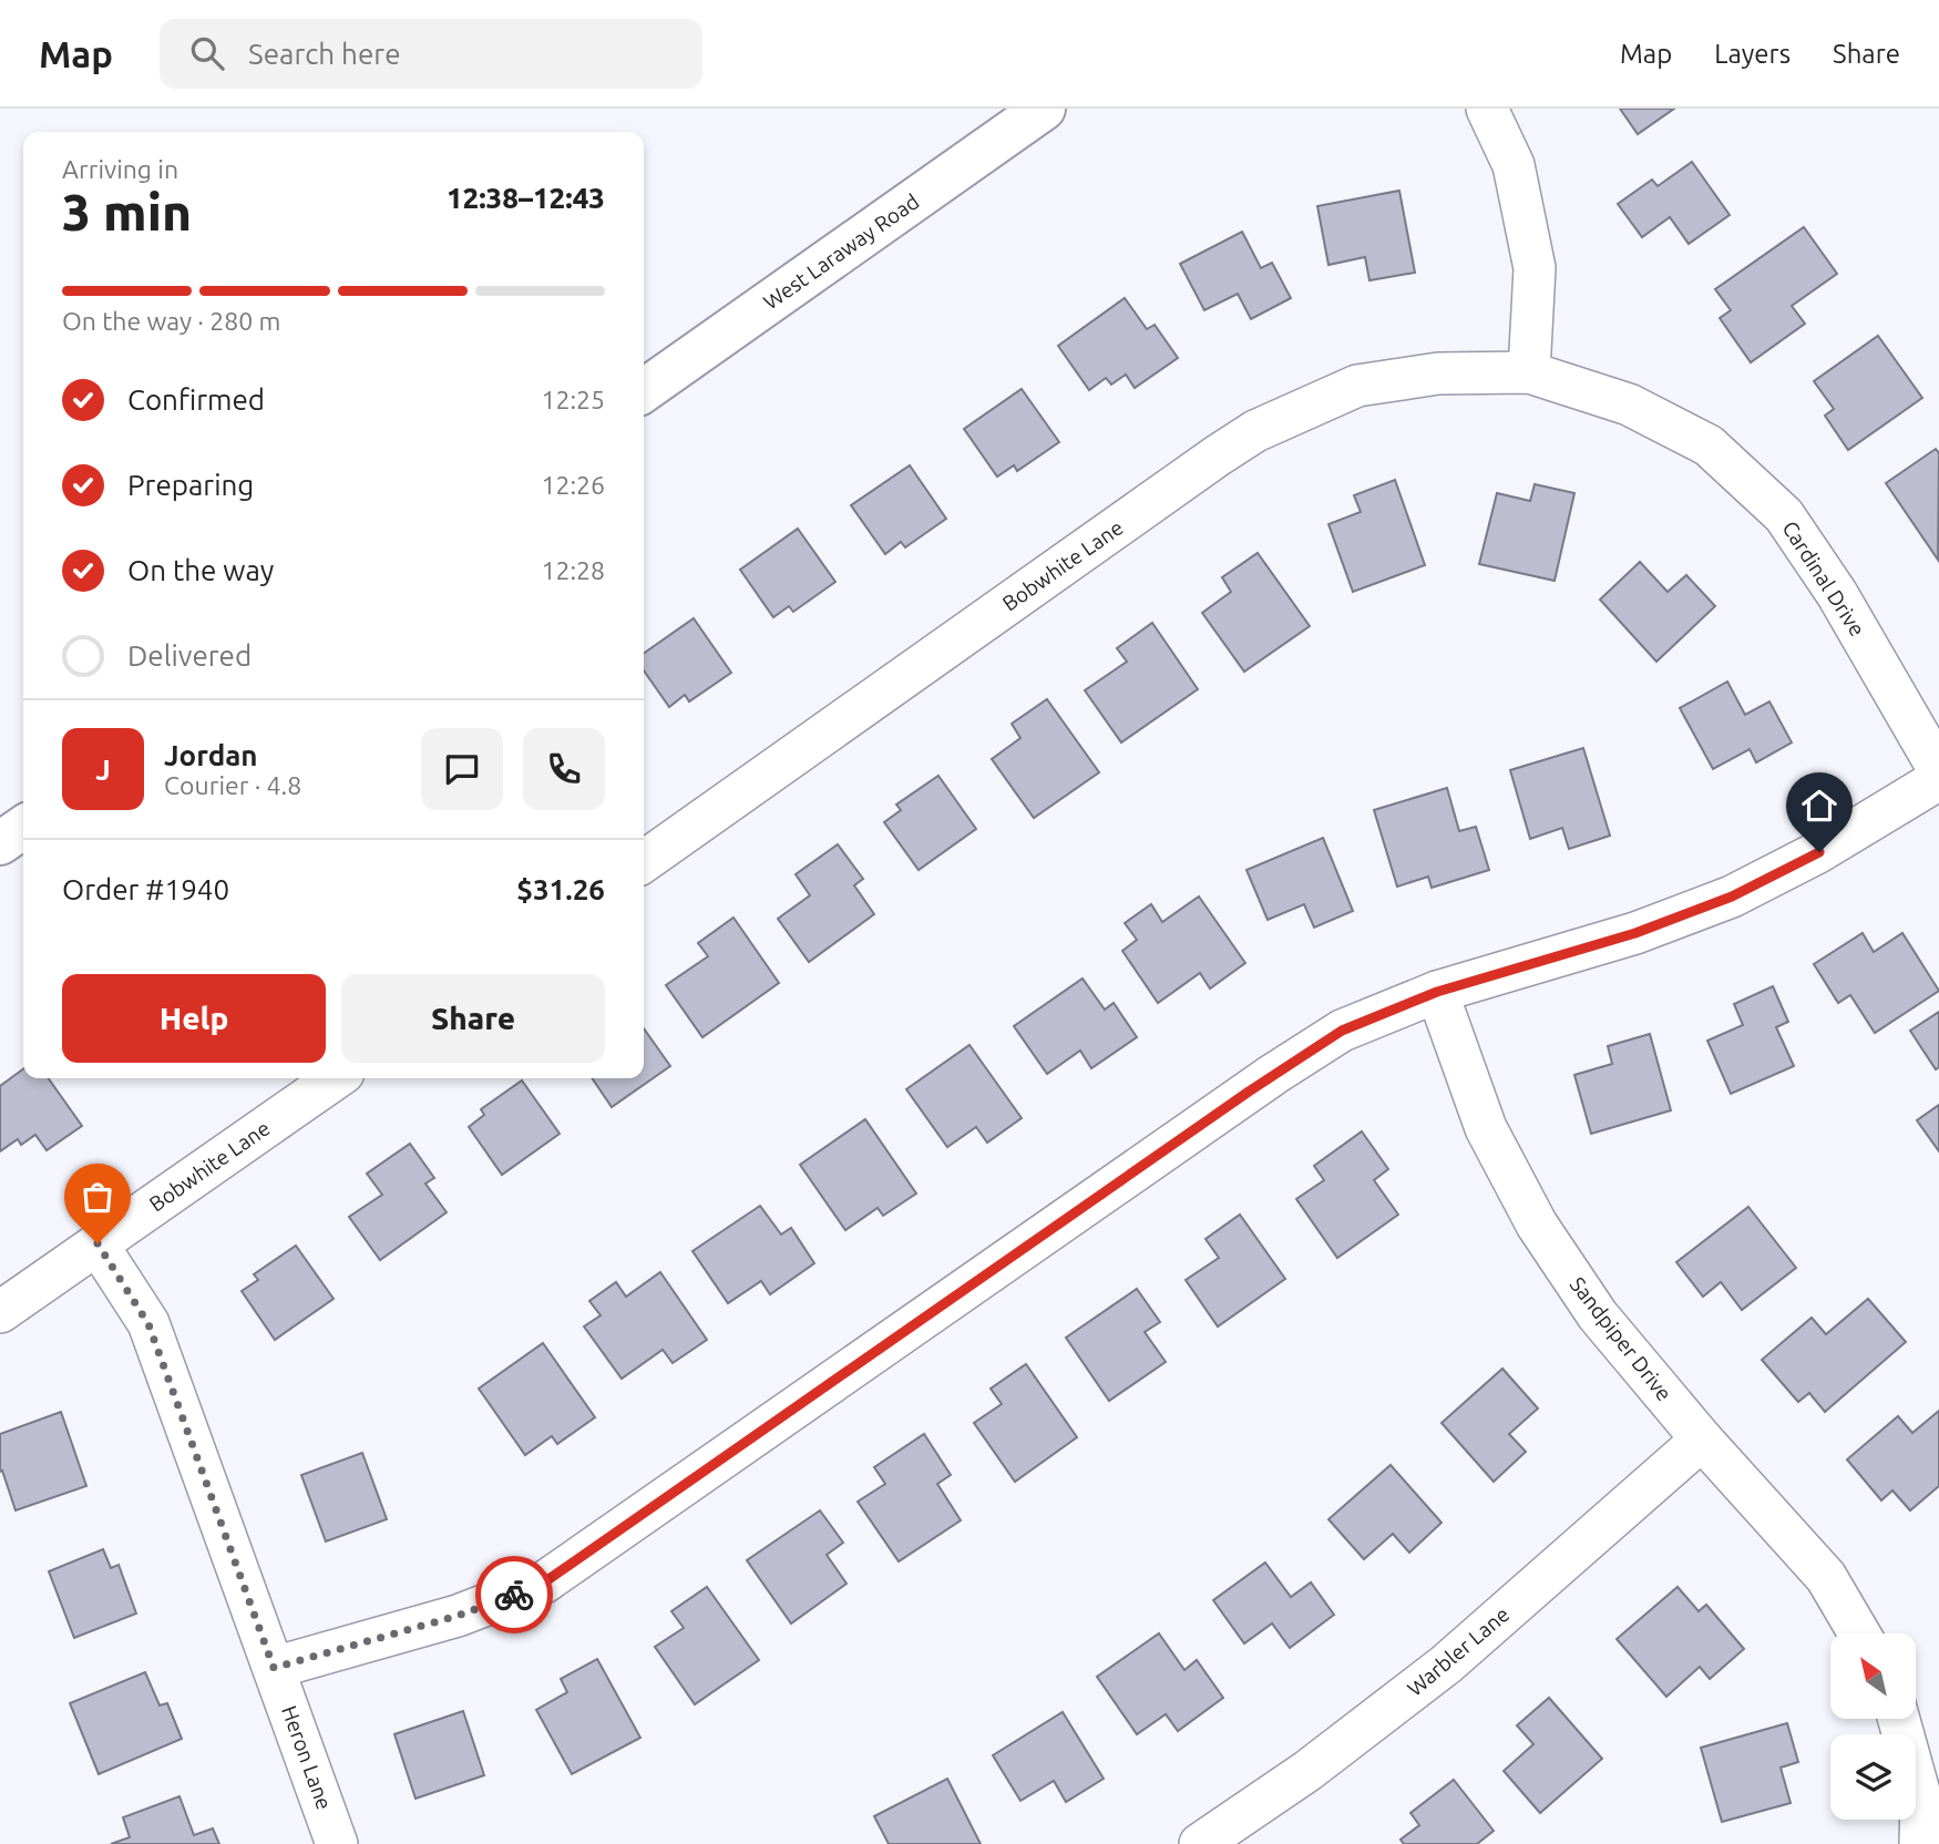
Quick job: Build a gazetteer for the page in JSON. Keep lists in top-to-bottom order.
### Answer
{
  "streets": {
    "main road": ["West Laraway Road"],
    "street": [
      "Bobwhite Lane",
      "Cardinal Drive",
      "Sandpiper Drive",
      "Warbler Lane",
      "Heron Lane"
    ]
  },
  "crossings": [
    ["Bobwhite Lane", "Cardinal Drive"],
    ["Bobwhite Lane", "Heron Lane"],
    ["Sandpiper Drive", "Warbler Lane"]
  ],
  "north": "top left",
  "page": {
    "header": "Map",
    "search": "Search here",
    "nav": ["Map", "Layers", "Share"],
    "heading": ["3 min", "Arriving in", "12:38–12:43"],
    "panel": [
      "Jordan",
      "Courier · 4.8",
      "Order #1940",
      "$31.26"
    ],
    "bar": "On the way · 280 m",
    "list": [
      ["Confirmed", "12:25"],
      ["Preparing", "12:26"],
      ["On the way", "12:28"],
      "Delivered"
    ],
    "round": "J",
    "buttons": ["Help", "Share"]
  }
}
